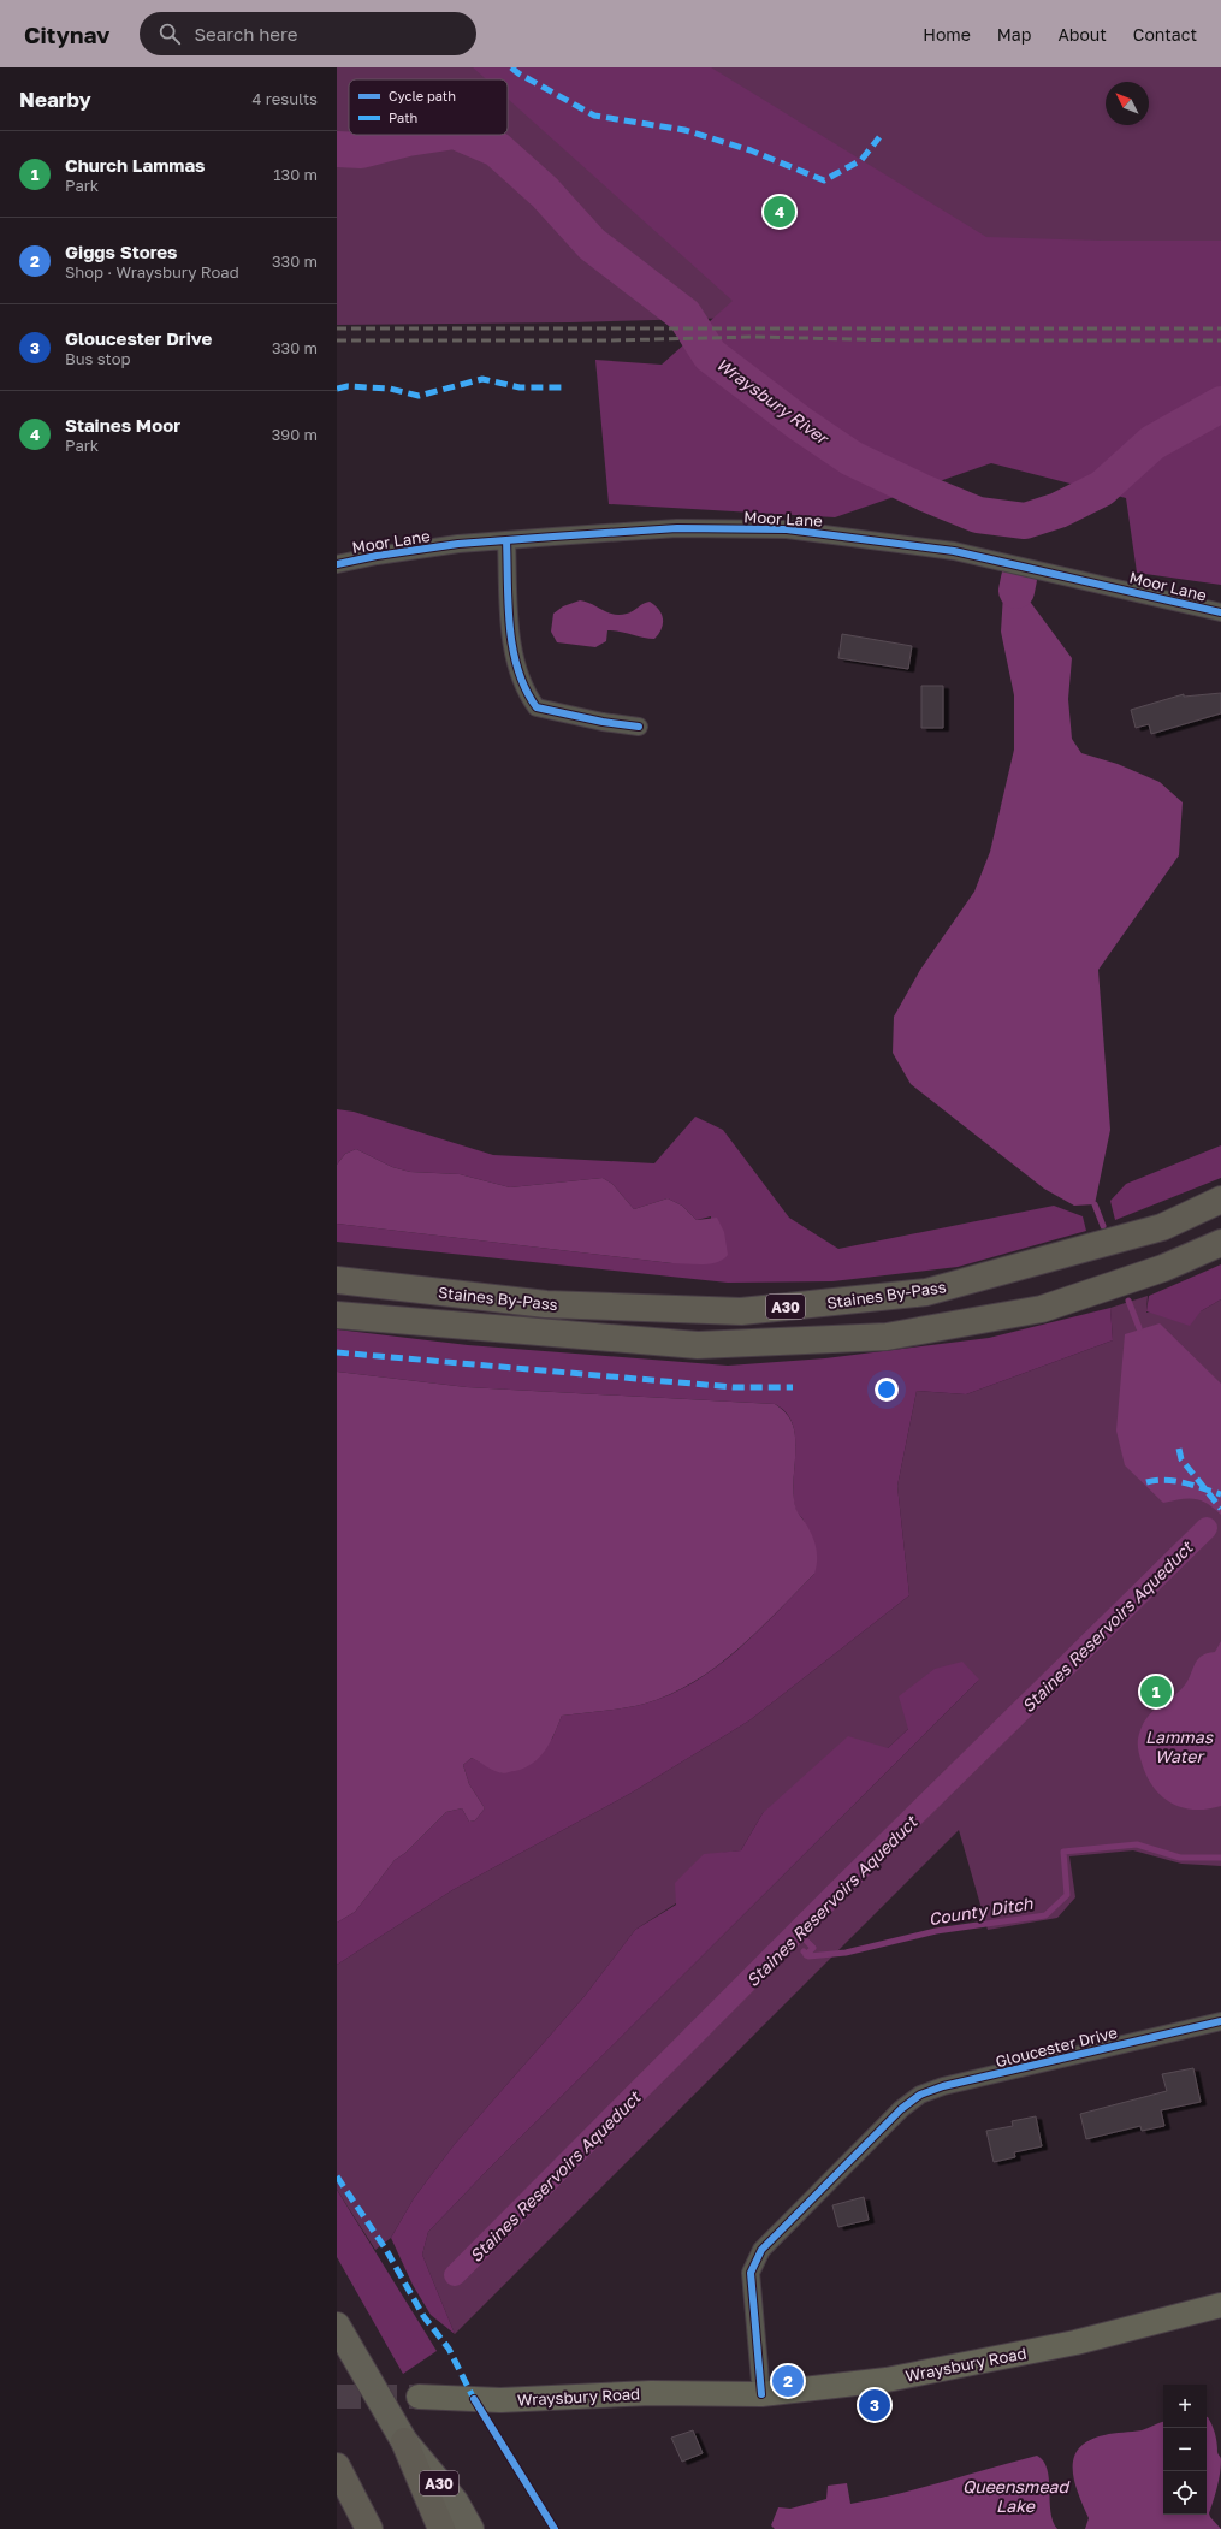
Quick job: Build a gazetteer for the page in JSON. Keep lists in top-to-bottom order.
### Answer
{
  "streets": {
    "highway": ["Staines By-Pass", "A30"],
    "main road": ["Wraysbury Road"],
    "street": ["Moor Lane", "Gloucester Drive"]
  },
  "crossings": [
    ["Gloucester Drive", "Wraysbury Road"]
  ],
  "water": [
    "Wraysbury River",
    "Staines Reservoirs Aqueduct",
    "Lammas Water",
    "County Ditch",
    "Queensmead Lake"
  ],
  "legend": ["Cycle path", "Path"],
  "north": "top left",
  "page": {
    "header": "Citynav",
    "search": "Search here",
    "nav": [
      "Home",
      "Map",
      "About",
      "Contact"
    ],
    "heading": ["Nearby", "4 results"],
    "list": [
      {
        "mark": "1",
        "name": "Church Lammas",
        "note": "Park",
        "value": "130 m"
      },
      {
        "mark": "2",
        "name": "Giggs Stores",
        "note": "Shop · Wraysbury Road",
        "value": "330 m"
      },
      {
        "mark": "3",
        "name": "Gloucester Drive",
        "note": "Bus stop",
        "value": "330 m"
      },
      {
        "mark": "4",
        "name": "Staines Moor",
        "note": "Park",
        "value": "390 m"
      }
    ],
    "pins": [
      "4",
      "1",
      "2",
      "3"
    ],
    "map_buttons": ["+", "−"]
  }
}
